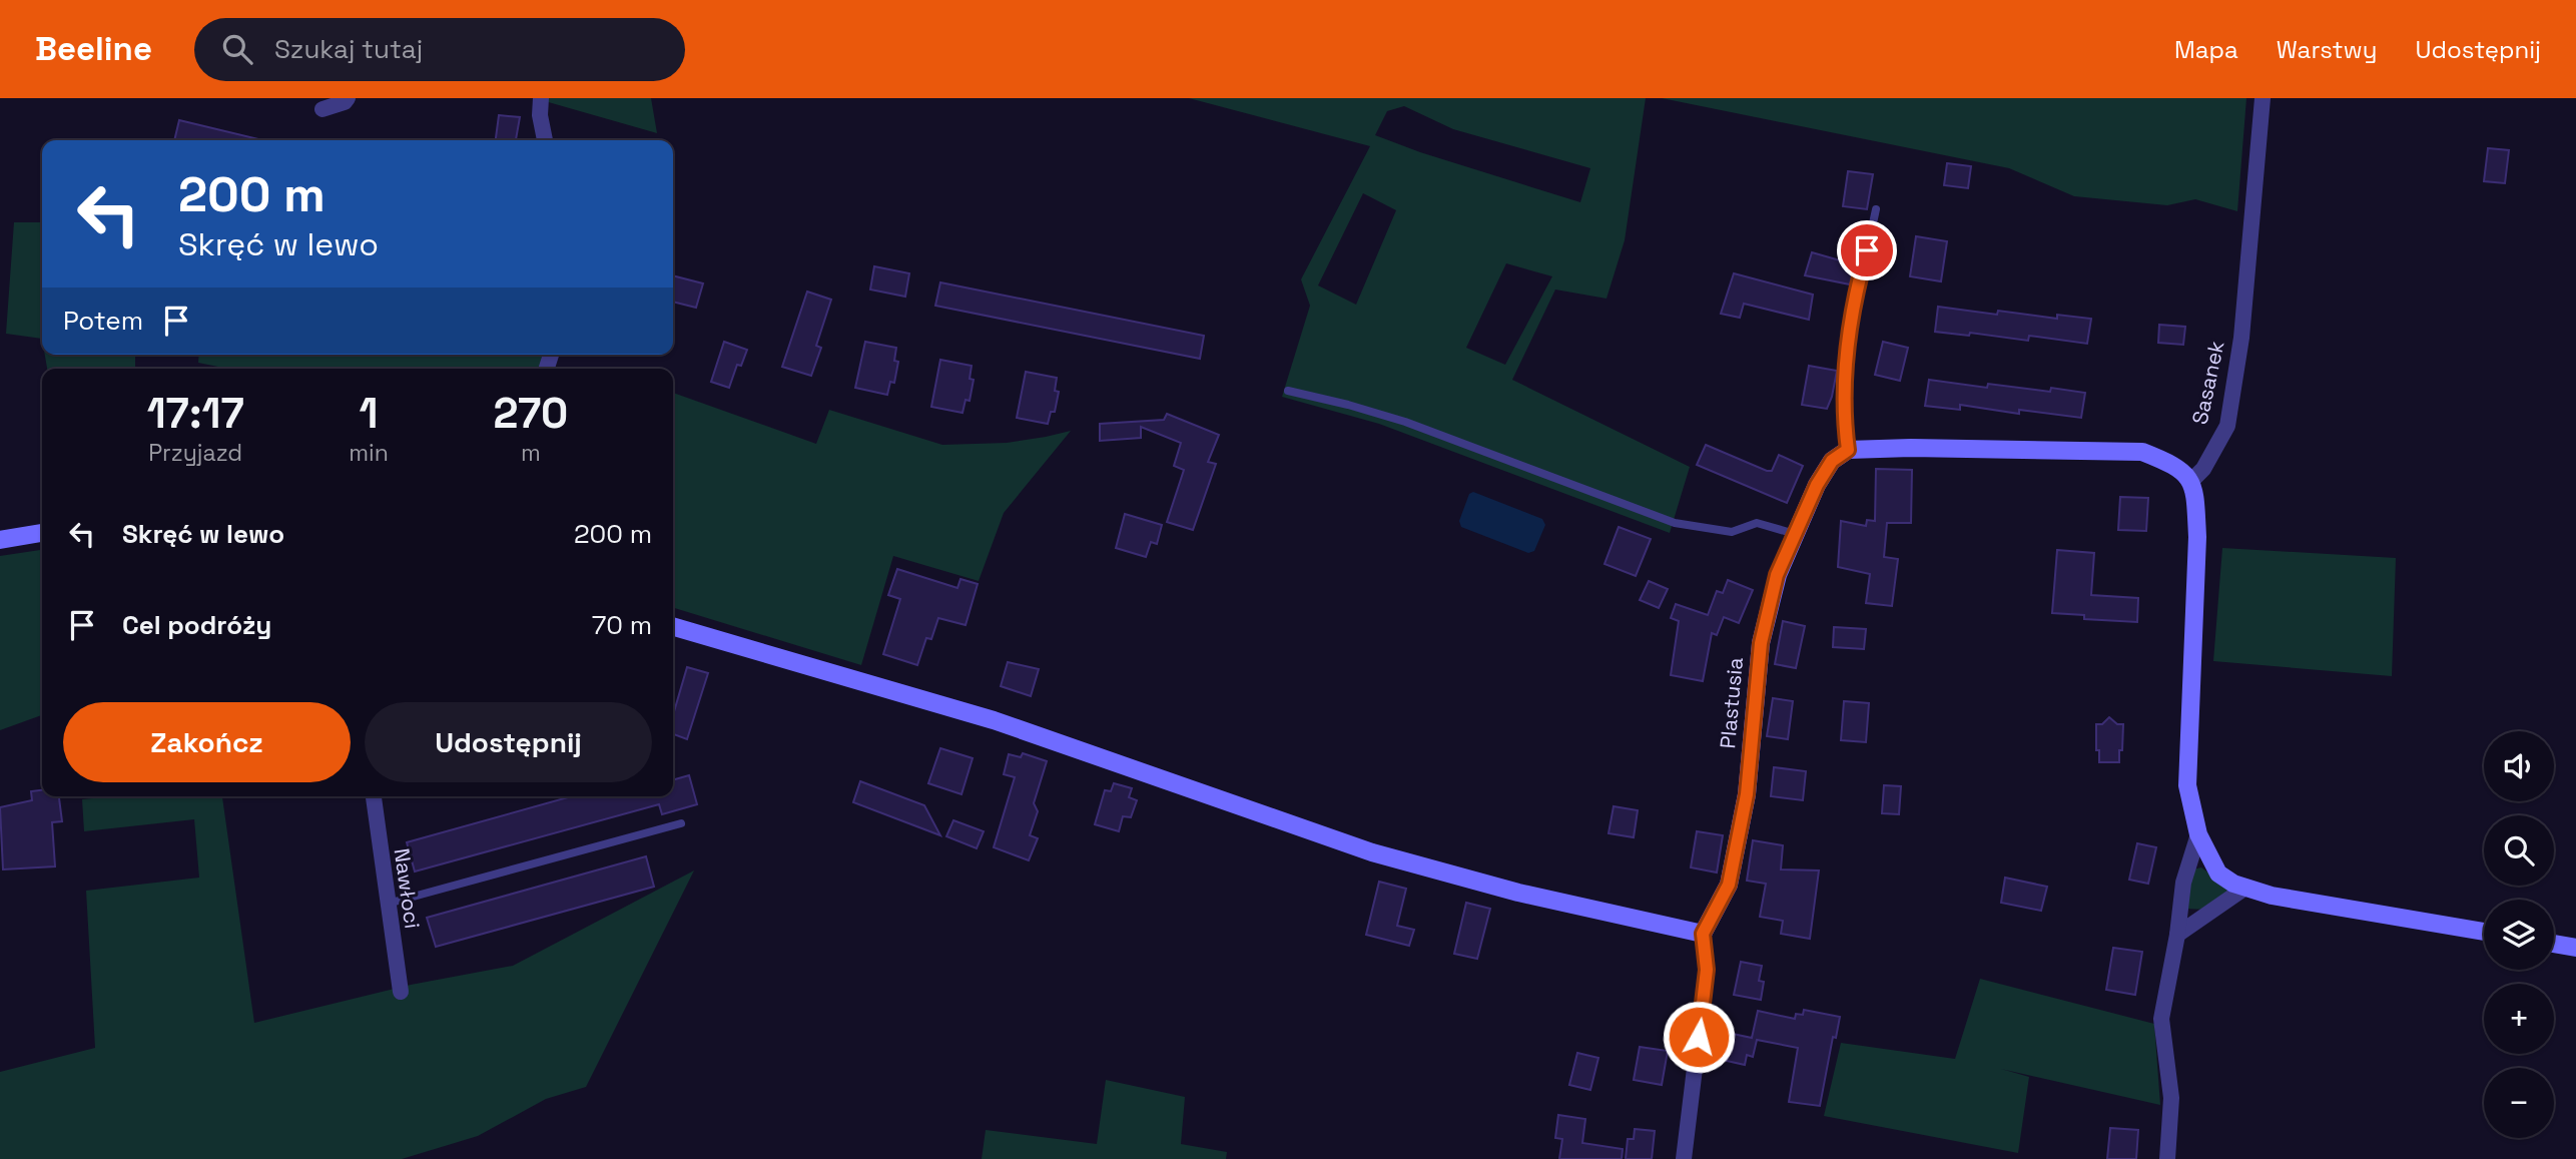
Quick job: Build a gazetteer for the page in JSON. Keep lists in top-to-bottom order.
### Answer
{
  "streets": {
    "street": ["Sasanek", "Plastusia", "Nawłoci"]
  },
  "page": {
    "header": "Beeline",
    "search": "Szukaj tutaj",
    "nav": ["Mapa", "Warstwy", "Udostępnij"],
    "turn": ["200 m", "Skręć w lewo"],
    "then": "Potem",
    "eta": [
      "17:17",
      "Przyjazd",
      "1",
      "min",
      "270",
      "m"
    ],
    "list": [
      {
        "name": "Skręć w lewo",
        "value": "200 m"
      },
      {
        "name": "Cel podróży",
        "value": "70 m"
      }
    ],
    "buttons": ["Zakończ", "Udostępnij"],
    "map_buttons": ["+", "−"]
  }
}
